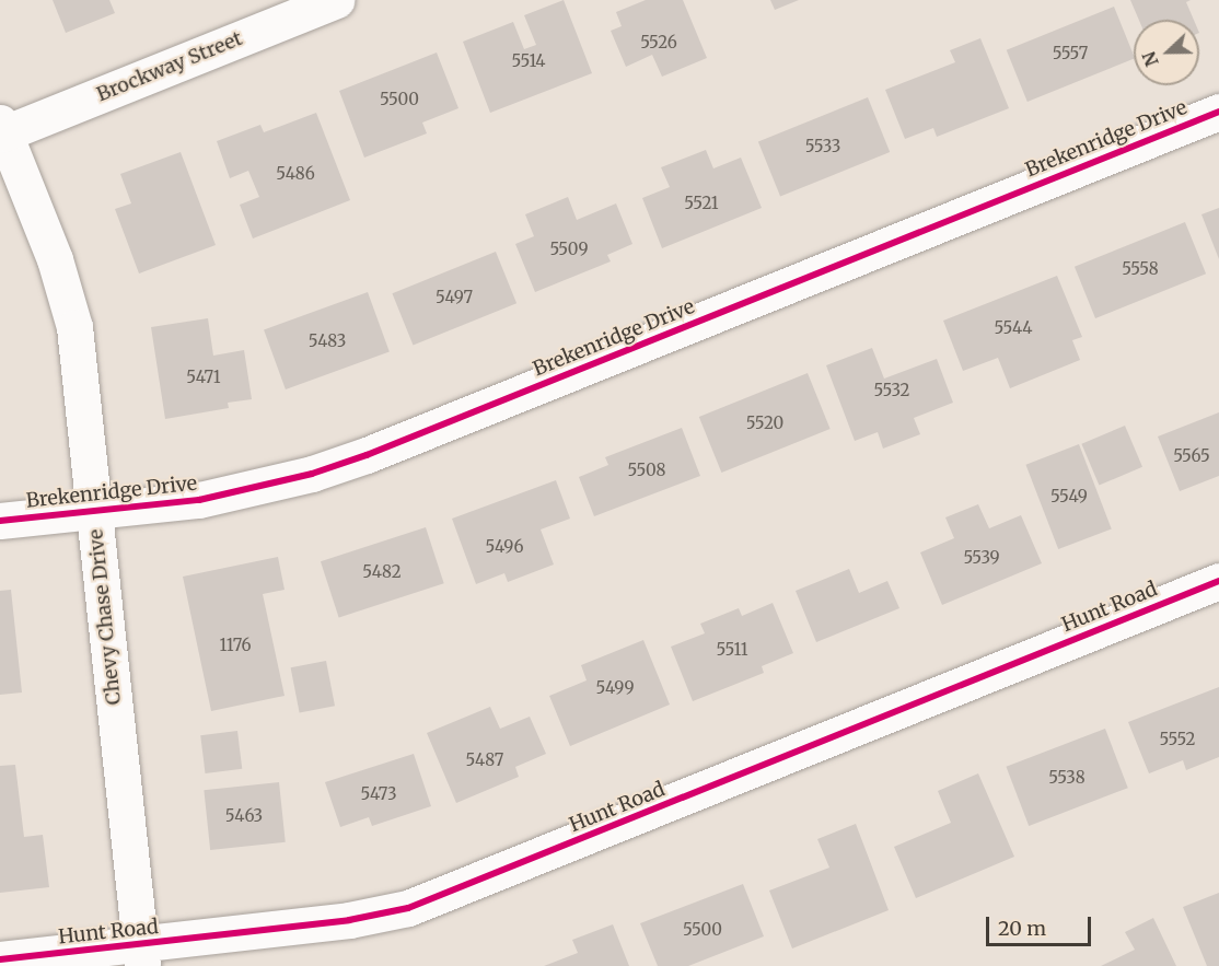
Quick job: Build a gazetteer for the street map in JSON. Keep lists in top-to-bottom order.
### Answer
{
  "streets": {
    "street": [
      "Brockway Street",
      "Brekenridge Drive",
      "Hunt Road",
      "Chevy Chase Drive"
    ]
  },
  "crossings": [
    ["Brockway Street", "Chevy Chase Drive"],
    ["Brekenridge Drive", "Chevy Chase Drive"],
    ["Hunt Road", "Chevy Chase Drive"]
  ],
  "house_numbers": [
    "5526",
    "5557",
    "5514",
    "5500",
    "5533",
    "5486",
    "5521",
    "5509",
    "5558",
    "5497",
    "5544",
    "5483",
    "5471",
    "5532",
    "5520",
    "5565",
    "5508",
    "5549",
    "5496",
    "5539",
    "5482",
    "1176",
    "5511",
    "5499",
    "5552",
    "5487",
    "5538",
    "5473",
    "5463",
    "5500"
  ],
  "scale_bar": "20 m",
  "north": "left"
}
